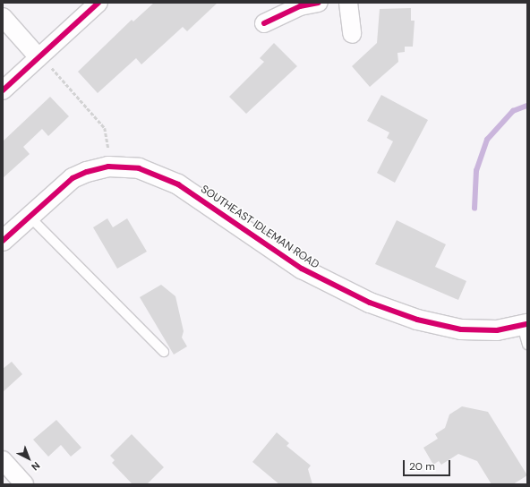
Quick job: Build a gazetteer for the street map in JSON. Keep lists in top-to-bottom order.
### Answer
{
  "streets": {
    "main road": ["SOUTHEAST IDLEMAN ROAD"]
  },
  "scale_bar": "20 m",
  "north": "bottom right"
}
